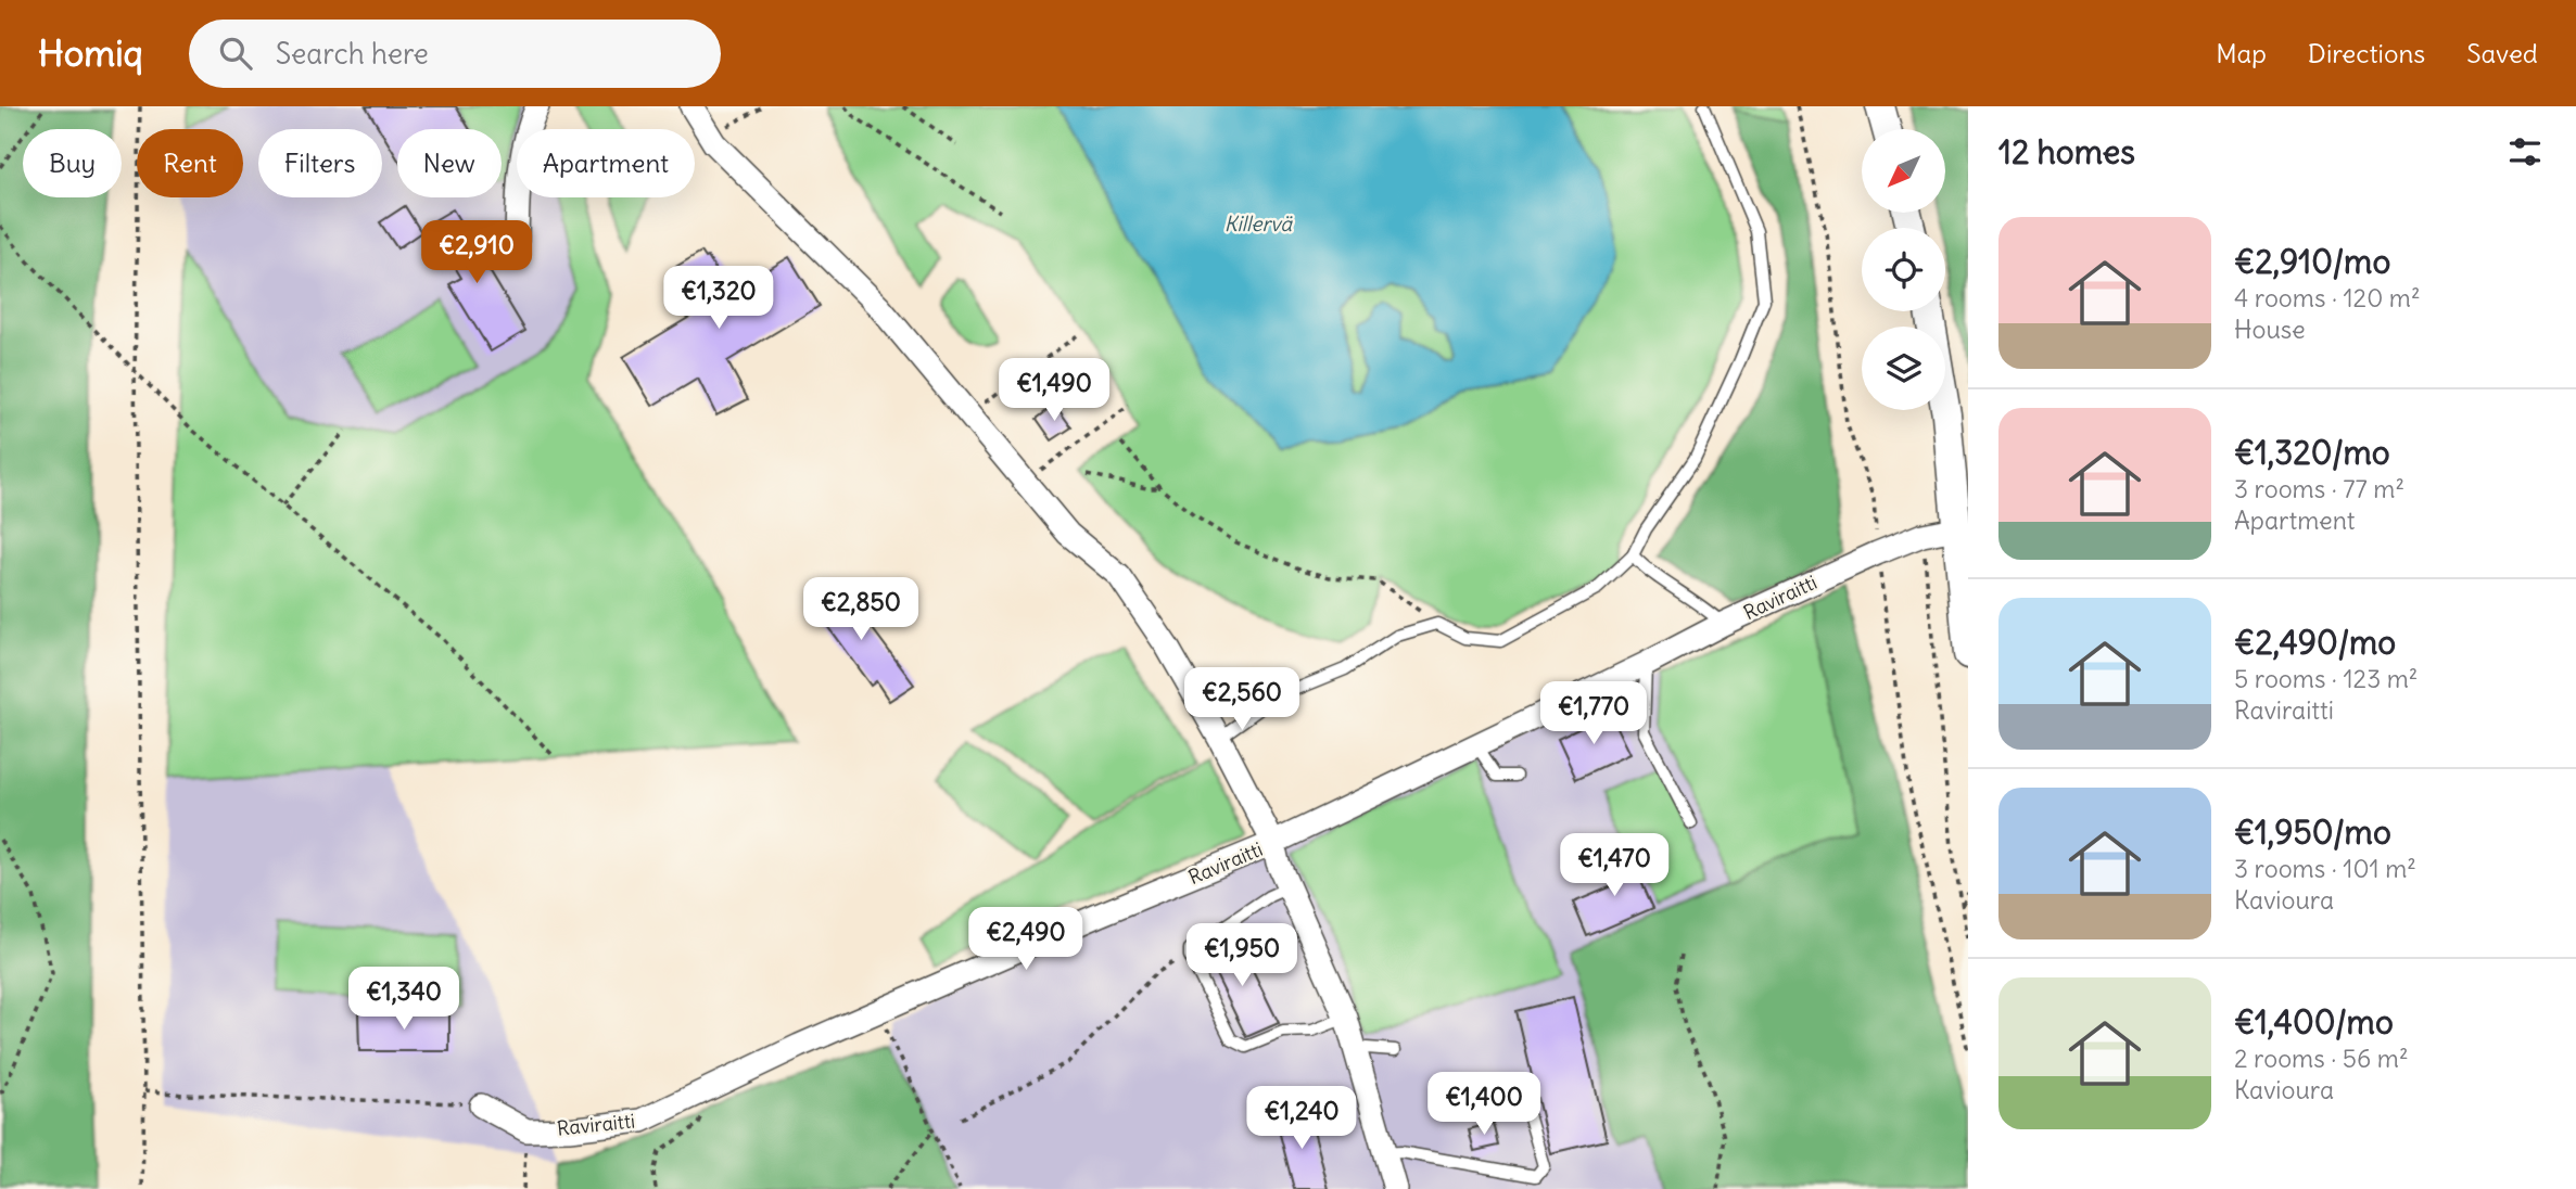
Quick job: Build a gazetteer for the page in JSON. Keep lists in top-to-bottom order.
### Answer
{
  "streets": {
    "street": ["Raviraitti"]
  },
  "water": ["Killervä"],
  "north": "bottom left",
  "page": {
    "header": "Homiq",
    "search": "Search here",
    "nav": ["Map", "Directions", "Saved"],
    "heading": "12 homes",
    "chip": [
      "Buy",
      "Rent",
      "Filters",
      "New",
      "Apartment"
    ],
    "list": [
      {
        "name": "€2,910/mo",
        "note": "4 rooms · 120 m² · House"
      },
      {
        "name": "€1,320/mo",
        "note": "3 rooms · 77 m² · Apartment"
      },
      {
        "name": "€2,490/mo",
        "note": "5 rooms · 123 m² · Raviraitti"
      },
      {
        "name": "€1,950/mo",
        "note": "3 rooms · 101 m² · Kavioura"
      },
      {
        "name": "€1,400/mo",
        "note": "2 rooms · 56 m² · Kavioura"
      }
    ],
    "price": [
      "€2,910",
      "€1,320",
      "€1,490",
      "€2,850",
      "€2,560",
      "€1,770",
      "€1,470",
      "€2,490",
      "€1,950",
      "€1,340",
      "€1,400",
      "€1,240"
    ]
  }
}
